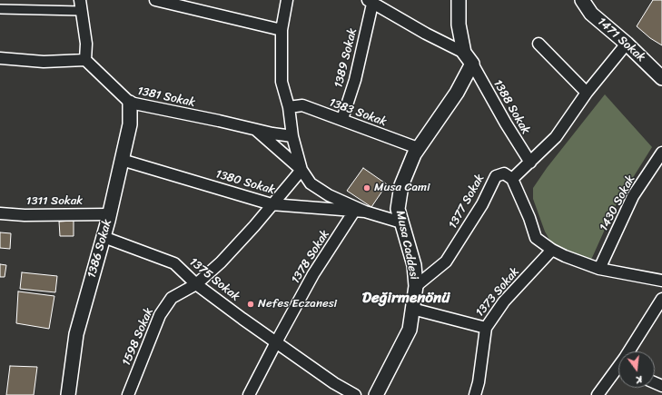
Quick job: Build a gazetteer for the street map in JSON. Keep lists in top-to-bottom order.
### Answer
{
  "streets": {
    "street": [
      "1471 Sokak",
      "1389 Sokak",
      "1381 Sokak",
      "1388 Sokak",
      "1383 Sokak",
      "1380 Sokak",
      "1311 Sokak",
      "1377 Sokak",
      "1430 Sokak",
      "Musa Caddesi",
      "1386 Sokak",
      "1378 Sokak",
      "1375 Sokak",
      "1373 Sokak",
      "1598 Sokak"
    ]
  },
  "crossings": [
    ["1389 Sokak", "1383 Sokak"],
    ["1381 Sokak", "1380 Sokak"],
    ["1381 Sokak", "1386 Sokak"],
    ["1381 Sokak", "1598 Sokak"],
    ["1388 Sokak", "Musa Caddesi"],
    ["1383 Sokak", "Musa Caddesi"],
    ["1380 Sokak", "Musa Caddesi"],
    ["1380 Sokak", "1386 Sokak"],
    ["1380 Sokak", "1378 Sokak"],
    ["1380 Sokak", "1598 Sokak"],
    ["1311 Sokak", "1386 Sokak"],
    ["1377 Sokak", "Musa Caddesi"],
    ["Musa Caddesi", "1373 Sokak"],
    ["1386 Sokak", "1375 Sokak"],
    ["1378 Sokak", "1375 Sokak"],
    ["1375 Sokak", "1598 Sokak"]
  ],
  "districts": ["Değirmenönü"],
  "places": ["Musa Cami", "Nefes Eczanesi"],
  "north": "bottom"
}
